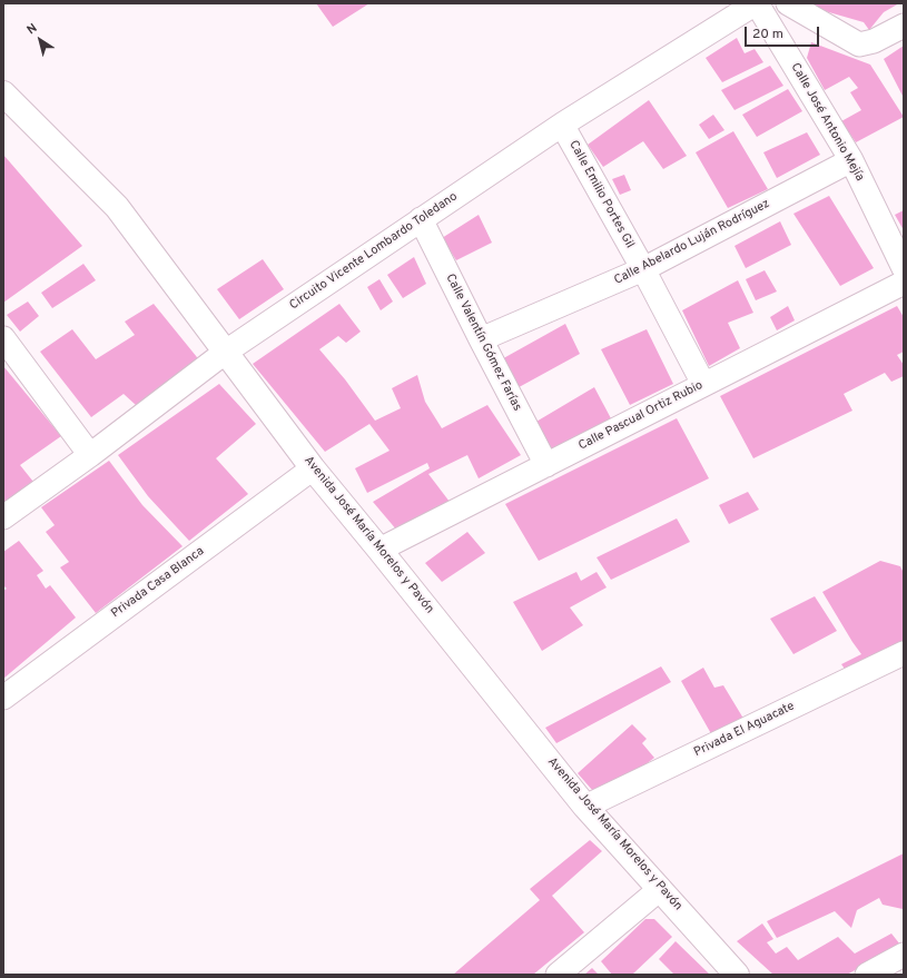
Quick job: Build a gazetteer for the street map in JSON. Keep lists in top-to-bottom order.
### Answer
{
  "streets": {
    "main road": ["Avenida José María Morelos y Pavón"],
    "street": [
      "Calle José Antonio Mejía",
      "Calle Emilio Portes Gil",
      "Calle Abelardo Luján Rodríguez",
      "Circuito Vicente Lombardo Toledano",
      "Calle Valentín Gómez Farías",
      "Calle Pascual Ortiz Rubio",
      "Privada Casa Blanca",
      "Privada El Aguacate"
    ]
  },
  "crossings": [
    ["Calle José Antonio Mejía", "Calle Abelardo Luján Rodríguez"],
    ["Calle José Antonio Mejía", "Circuito Vicente Lombardo Toledano"],
    ["Calle Emilio Portes Gil", "Calle Abelardo Luján Rodríguez"],
    ["Calle Emilio Portes Gil", "Circuito Vicente Lombardo Toledano"],
    ["Calle Emilio Portes Gil", "Calle Pascual Ortiz Rubio"],
    ["Calle Abelardo Luján Rodríguez", "Calle Valentín Gómez Farías"],
    ["Circuito Vicente Lombardo Toledano", "Calle Valentín Gómez Farías"],
    ["Circuito Vicente Lombardo Toledano", "Avenida José María Morelos y Pavón"],
    ["Calle Valentín Gómez Farías", "Calle Pascual Ortiz Rubio"],
    ["Calle Pascual Ortiz Rubio", "Avenida José María Morelos y Pavón"],
    ["Avenida José María Morelos y Pavón", "Privada Casa Blanca"],
    ["Avenida José María Morelos y Pavón", "Privada El Aguacate"]
  ],
  "scale_bar": "20 m",
  "north": "top left"
}
